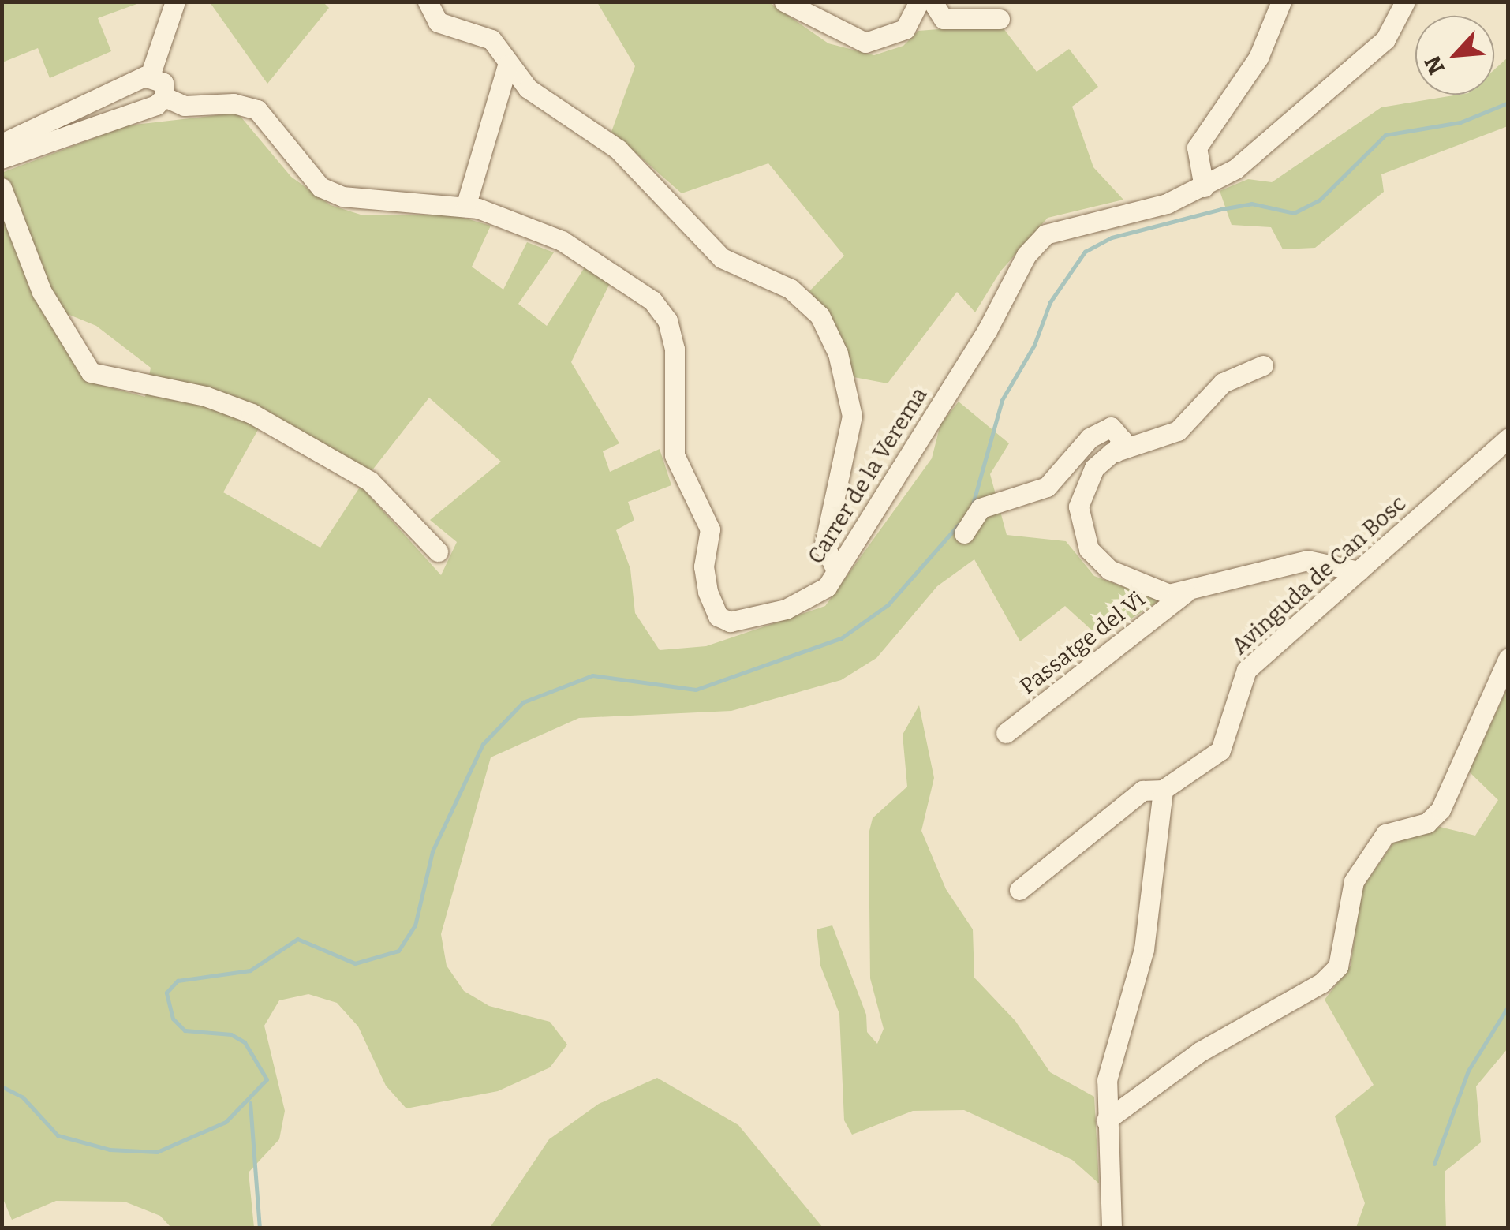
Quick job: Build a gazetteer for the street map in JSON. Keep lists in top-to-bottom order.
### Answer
{
  "streets": {
    "street": ["Carrer de la Verema", "Avinguda de Can Bosc", "Passatge del Vi"]
  },
  "north": "bottom left"
}
